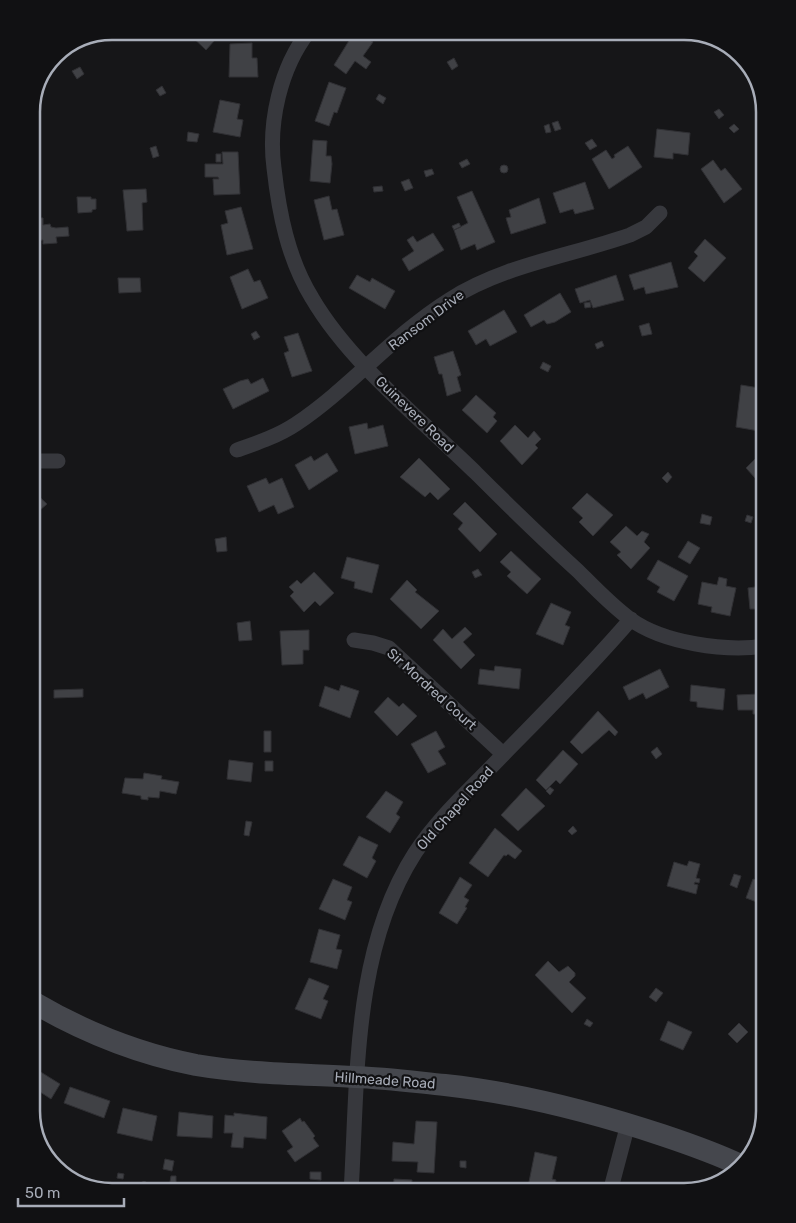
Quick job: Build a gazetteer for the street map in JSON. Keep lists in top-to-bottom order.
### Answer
{
  "streets": {
    "street": [
      "Ransom Drive",
      "Guinevere Road",
      "Sir Mordred Court",
      "Old Chapel Road",
      "Hillmeade Road"
    ]
  },
  "crossings": [
    ["Ransom Drive", "Guinevere Road"],
    ["Guinevere Road", "Old Chapel Road"],
    ["Sir Mordred Court", "Old Chapel Road"],
    ["Old Chapel Road", "Hillmeade Road"]
  ],
  "scale_bar": "50 m"
}
